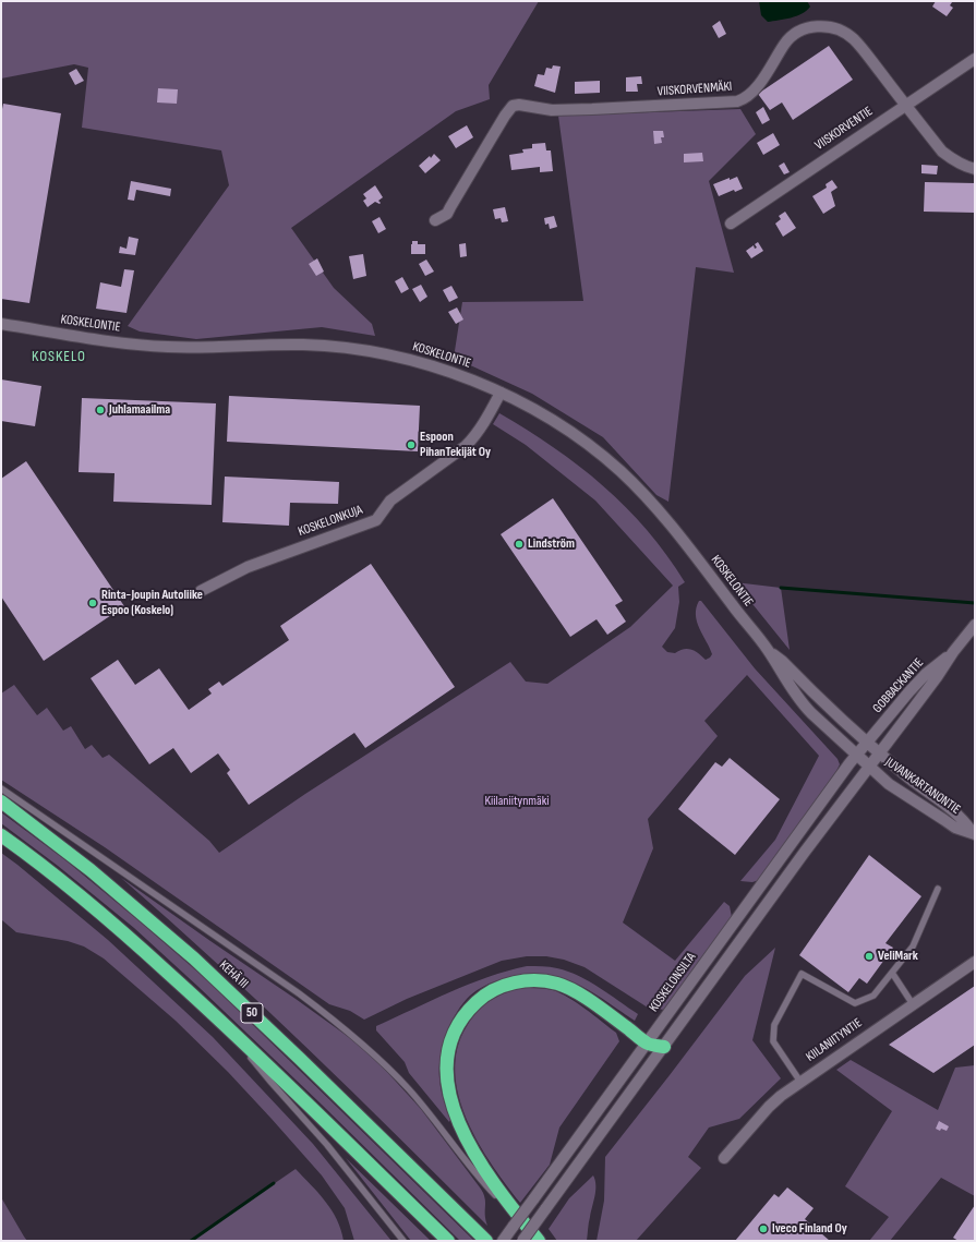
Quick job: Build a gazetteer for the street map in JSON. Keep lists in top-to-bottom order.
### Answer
{
  "streets": {
    "highway": ["KEHÄ III", "50"],
    "main road": [
      "VIISKORVENMÄKI",
      "VIISKORVENTIE",
      "KOSKELONTIE",
      "KOSKELONKUJA",
      "GOBBACKANTIE",
      "JUVANKARTANONTIE",
      "KOSKELONSILTA",
      "KIILANIITYNTIE"
    ]
  },
  "crossings": [
    ["VIISKORVENMÄKI", "VIISKORVENTIE"],
    ["KOSKELONTIE", "KOSKELONKUJA"],
    ["KOSKELONTIE", "GOBBACKANTIE"],
    ["KOSKELONTIE", "JUVANKARTANONTIE"],
    ["KOSKELONTIE", "KOSKELONSILTA"],
    ["GOBBACKANTIE", "KOSKELONSILTA"],
    ["JUVANKARTANONTIE", "KOSKELONSILTA"]
  ],
  "districts": ["KOSKELO"],
  "parks": ["Kiilaniitynmäki"],
  "places": [
    "Juhlamaailma",
    "Espoon PihanTekijät Oy",
    "Lindström",
    "Rinta-Joupin Autoliike Espoo (Koskelo)",
    "VeliMark",
    "Iveco Finland Oy"
  ]
}
